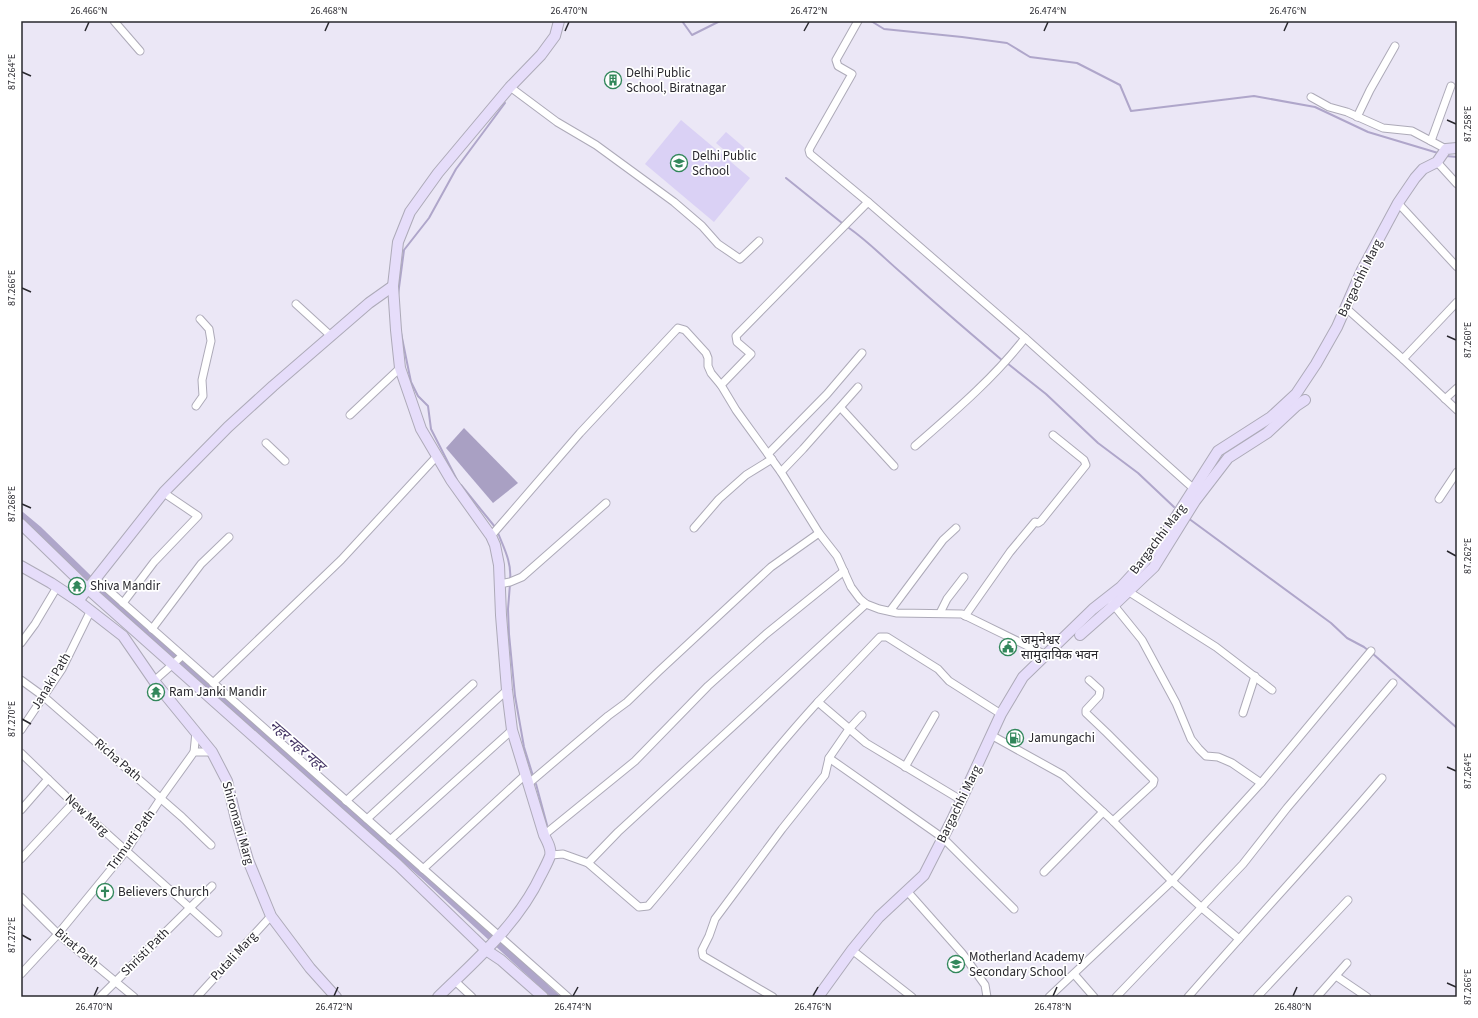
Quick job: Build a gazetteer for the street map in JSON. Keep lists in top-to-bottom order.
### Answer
{
  "streets": {
    "street": [
      "Bargachhi Marg",
      "Janaki Path",
      "Richa Path",
      "New Marg",
      "Shiromani Marg",
      "Trimurti Path",
      "Birat Path",
      "Shristi Path",
      "Putali Marg"
    ]
  },
  "crossings": [
    ["Janaki Path", "Richa Path"],
    ["Janaki Path", "Shiromani Marg"],
    ["Richa Path", "Trimurti Path"],
    ["New Marg", "Trimurti Path"],
    ["New Marg", "Shristi Path"],
    ["Shiromani Marg", "Putali Marg"],
    ["Trimurti Path", "Birat Path"],
    ["Birat Path", "Shristi Path"]
  ],
  "water": ["नहर नहर नहर"],
  "places": {
    "building": ["Delhi Public School, Biratnagar"],
    "school or university": ["Delhi Public School", "Motherland Academy Secondary School"],
    "temple": ["Shiva Mandir", "Ram Janki Mandir"],
    "public building": ["जमुनेश्वर सामुदायिक भवन"],
    "fuel station": ["Jamungachi"],
    "church": ["Believers Church"]
  },
  "coordinates": [
    "26.466°N",
    "26.468°N",
    "26.470°N",
    "26.472°N",
    "26.474°N",
    "26.476°N",
    "87.264°E",
    "87.258°E",
    "87.266°E",
    "87.260°E",
    "87.268°E",
    "87.262°E",
    "87.270°E",
    "87.272°E",
    "26.478°N",
    "26.480°N"
  ]
}
